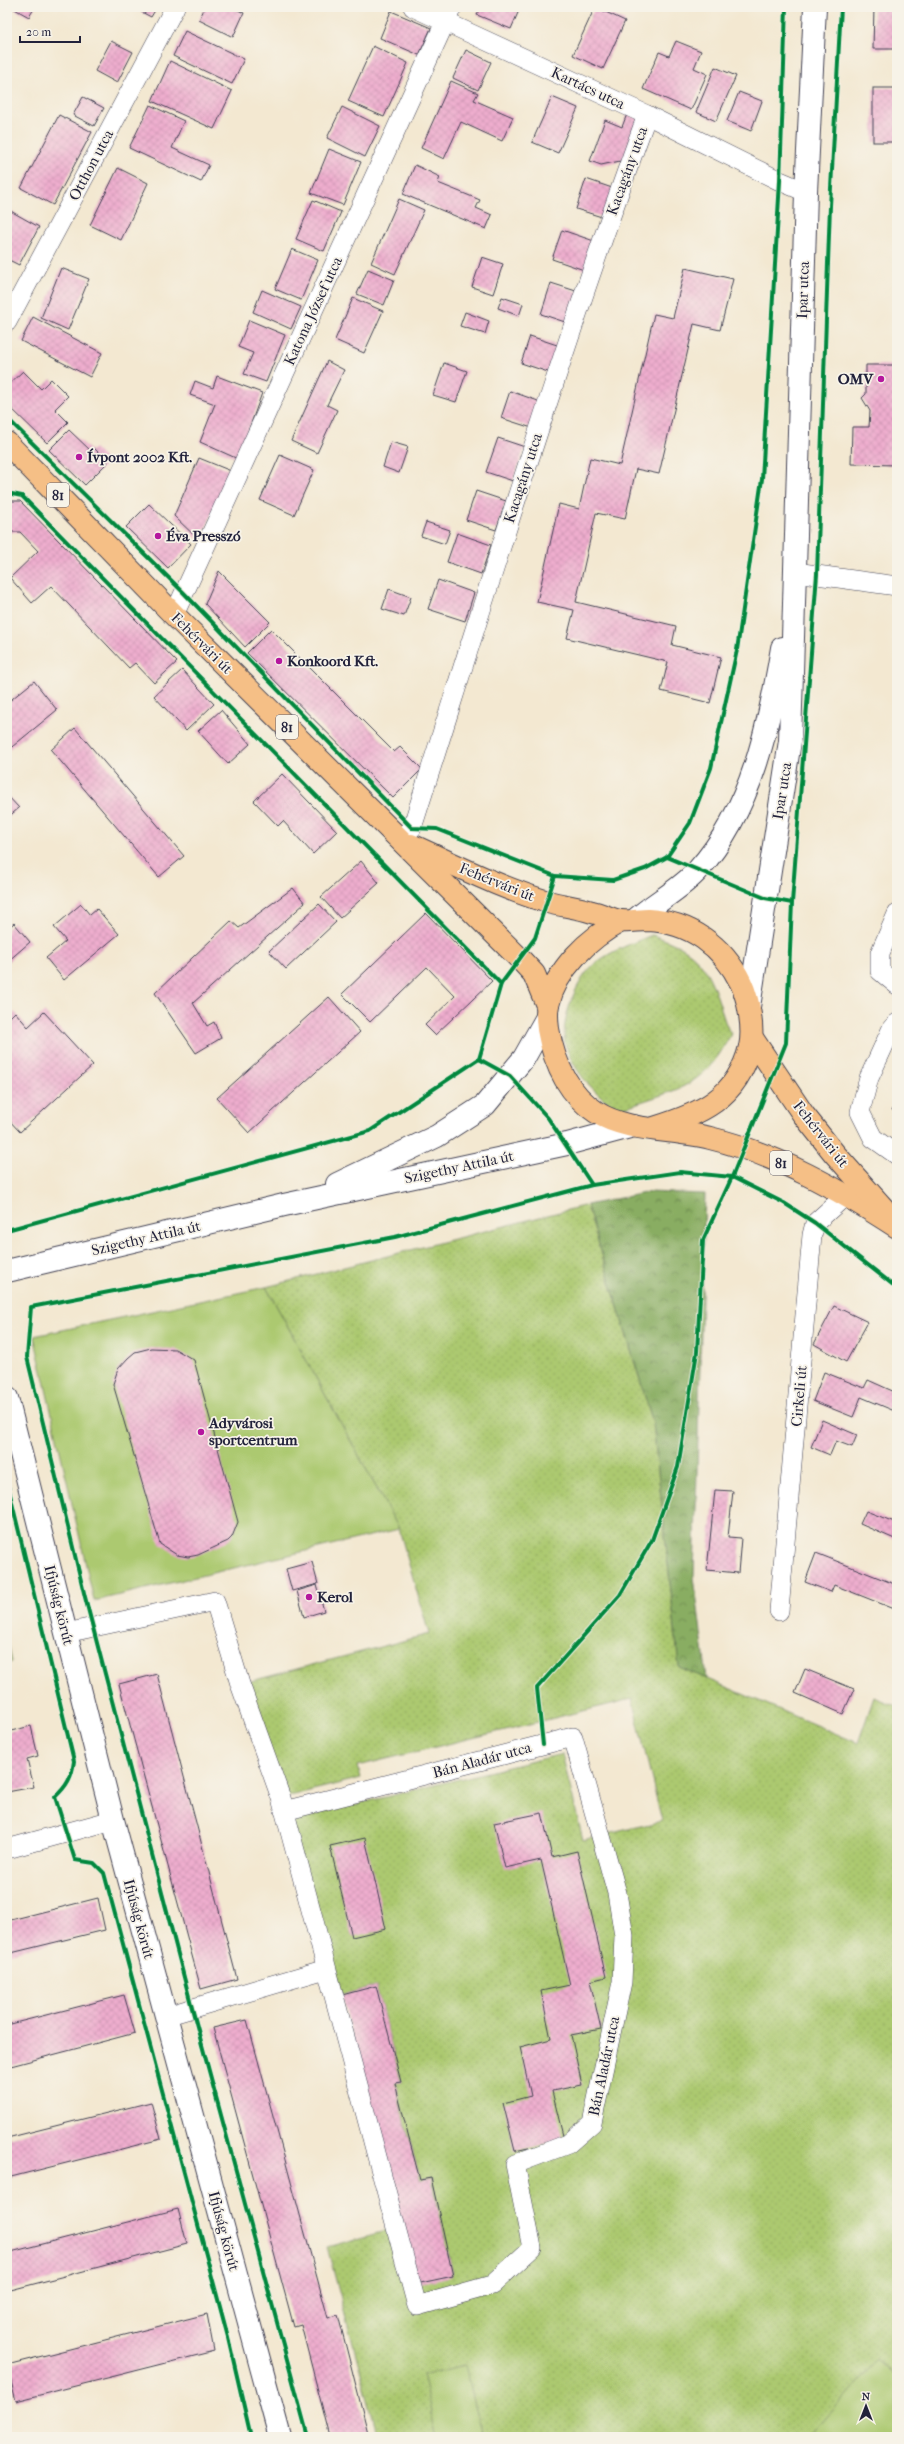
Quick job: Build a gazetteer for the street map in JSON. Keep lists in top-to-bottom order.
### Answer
{
  "streets": {
    "main road": ["81", "Fehérvári út"],
    "street": [
      "Kartács utca",
      "Otthon utca",
      "Kacagány utca",
      "Ipar utca",
      "Katona József utca",
      "Szigethy Attila út",
      "Cirkeli út",
      "Ifjúság körút",
      "Bán Aladár utca"
    ]
  },
  "crossings": [
    ["Kartács utca", "Kacagány utca"],
    ["Kartács utca", "Ipar utca"],
    ["Kartács utca", "Katona József utca"],
    ["Kacagány utca", "Fehérvári út"],
    ["Ipar utca", "Fehérvári út"],
    ["Katona József utca", "Fehérvári út"],
    ["Fehérvári út", "Szigethy Attila út"],
    ["Fehérvári út", "Cirkeli út"],
    ["Ifjúság körút", "Bán Aladár utca"]
  ],
  "places": [
    "OMV",
    "Ívpont 2002 Kft.",
    "Éva Presszó",
    "Konkoord Kft.",
    "Adyvárosi sportcentrum",
    "Kerol"
  ],
  "scale_bar": "20 m",
  "north": "top"
}
